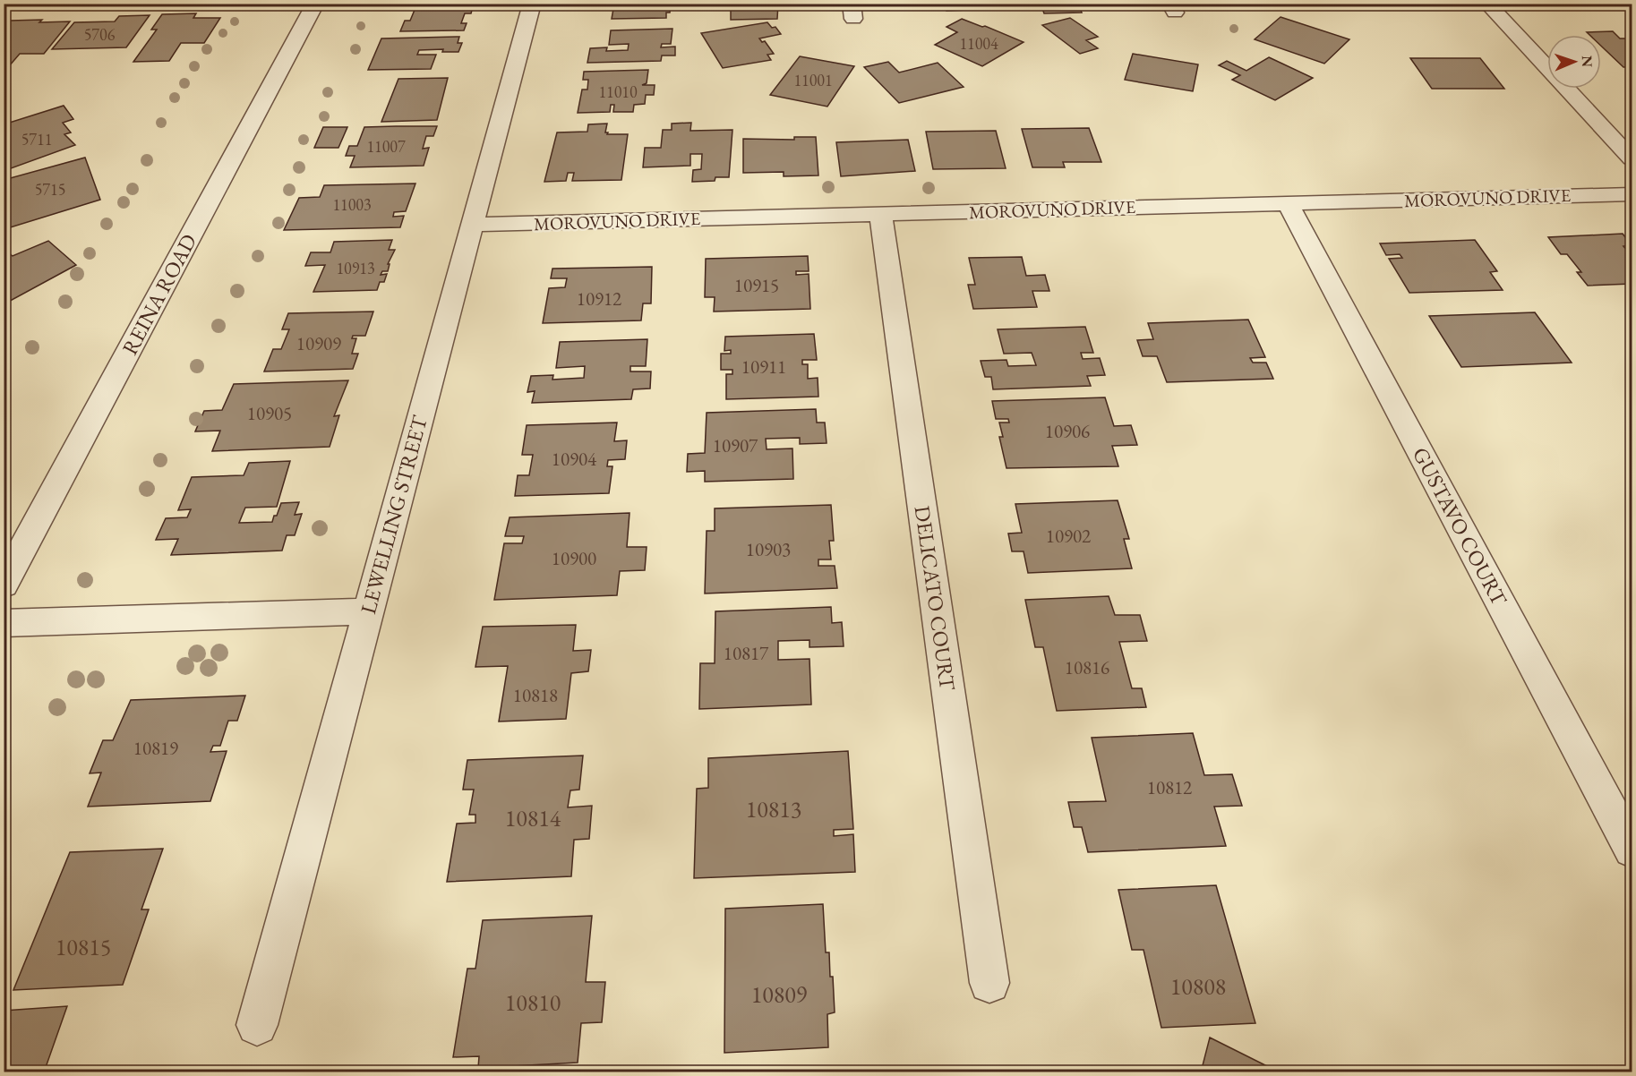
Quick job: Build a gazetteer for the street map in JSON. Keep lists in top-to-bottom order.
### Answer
{
  "streets": {
    "street": [
      "MOROVUNO DRIVE",
      "REINA ROAD",
      "LEWELLING STREET",
      "GUSTAVO COURT",
      "DELICATO COURT"
    ]
  },
  "crossings": [
    ["MOROVUNO DRIVE", "LEWELLING STREET"],
    ["MOROVUNO DRIVE", "GUSTAVO COURT"],
    ["MOROVUNO DRIVE", "DELICATO COURT"]
  ],
  "house_numbers": [
    "5706",
    "11004",
    "11001",
    "11010",
    "5711",
    "11007",
    "5715",
    "11003",
    "10913",
    "10915",
    "10912",
    "10909",
    "10911",
    "10905",
    "10906",
    "10907",
    "10904",
    "10902",
    "10903",
    "10900",
    "10817",
    "10816",
    "10818",
    "10819",
    "10812",
    "10813",
    "10814",
    "10815",
    "10808",
    "10809",
    "10810"
  ],
  "north": "right"
}
